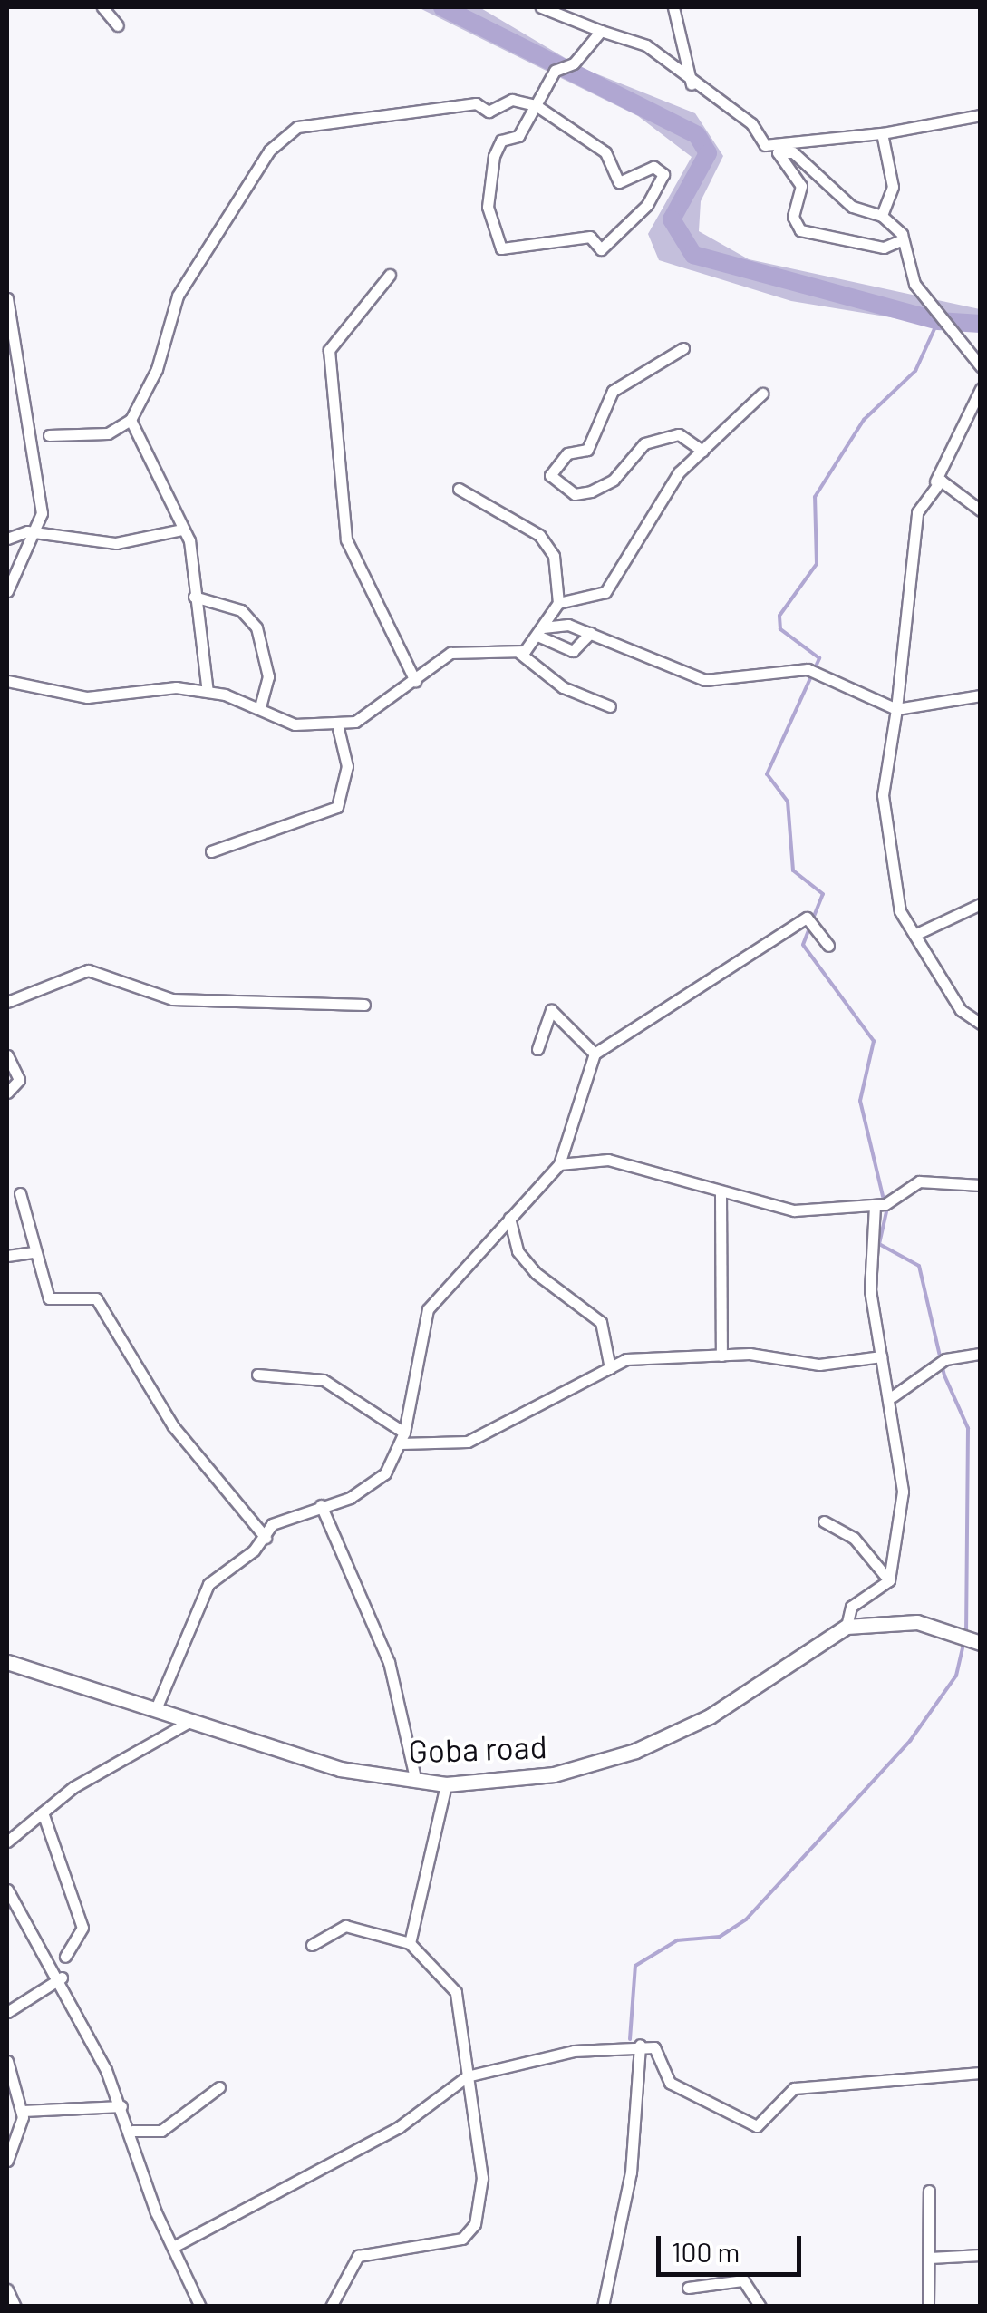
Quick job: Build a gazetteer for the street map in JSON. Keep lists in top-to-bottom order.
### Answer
{
  "streets": {
    "main road": ["Goba road"]
  },
  "scale_bar": "100 m"
}
